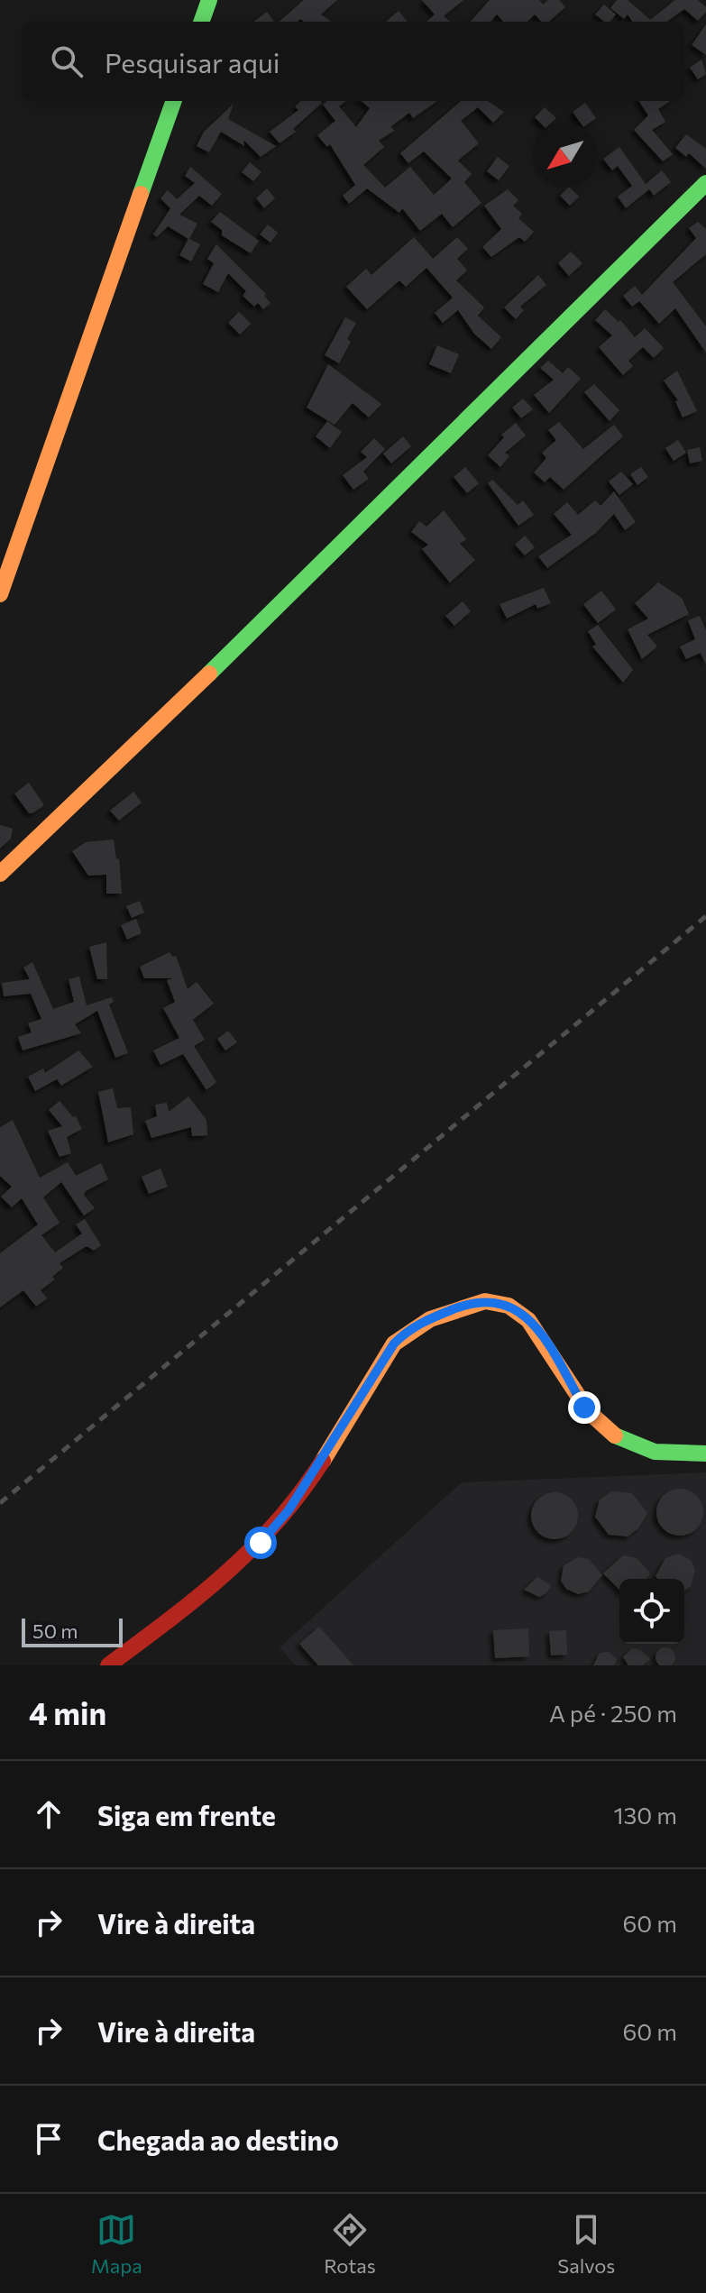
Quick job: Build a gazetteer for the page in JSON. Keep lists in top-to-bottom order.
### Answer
{
  "scale_bar": "50 m",
  "north": "bottom left",
  "page": {
    "search": "Pesquisar aqui",
    "scale": "50 m",
    "heading": ["4 min", "A pé · 250 m"],
    "list": [
      ["Siga em frente", "130 m"],
      ["Vire à direita", "60 m"],
      ["Vire à direita", "60 m"],
      "Chegada ao destino"
    ],
    "nav": ["Mapa", "Rotas", "Salvos"]
  }
}
